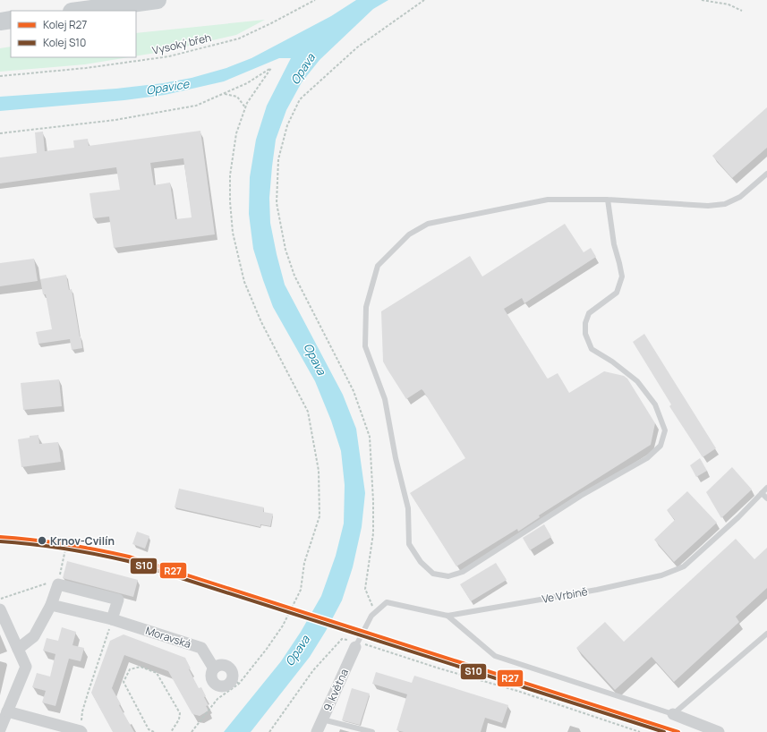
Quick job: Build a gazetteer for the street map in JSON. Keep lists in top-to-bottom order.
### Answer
{
  "streets": {
    "street": ["Moravská", "9. května"],
    "lane": ["Ve Vrbině"],
    "path": ["Vysoký břeh"]
  },
  "crossings": [
    ["Ve Vrbině", "9. května"]
  ],
  "water": ["Opava", "Opavice"],
  "places": ["Krnov-Cvilín"],
  "lines": ["rail line R27", "rail line S10"],
  "legend": ["Kolej R27", "Kolej S10"]
}
